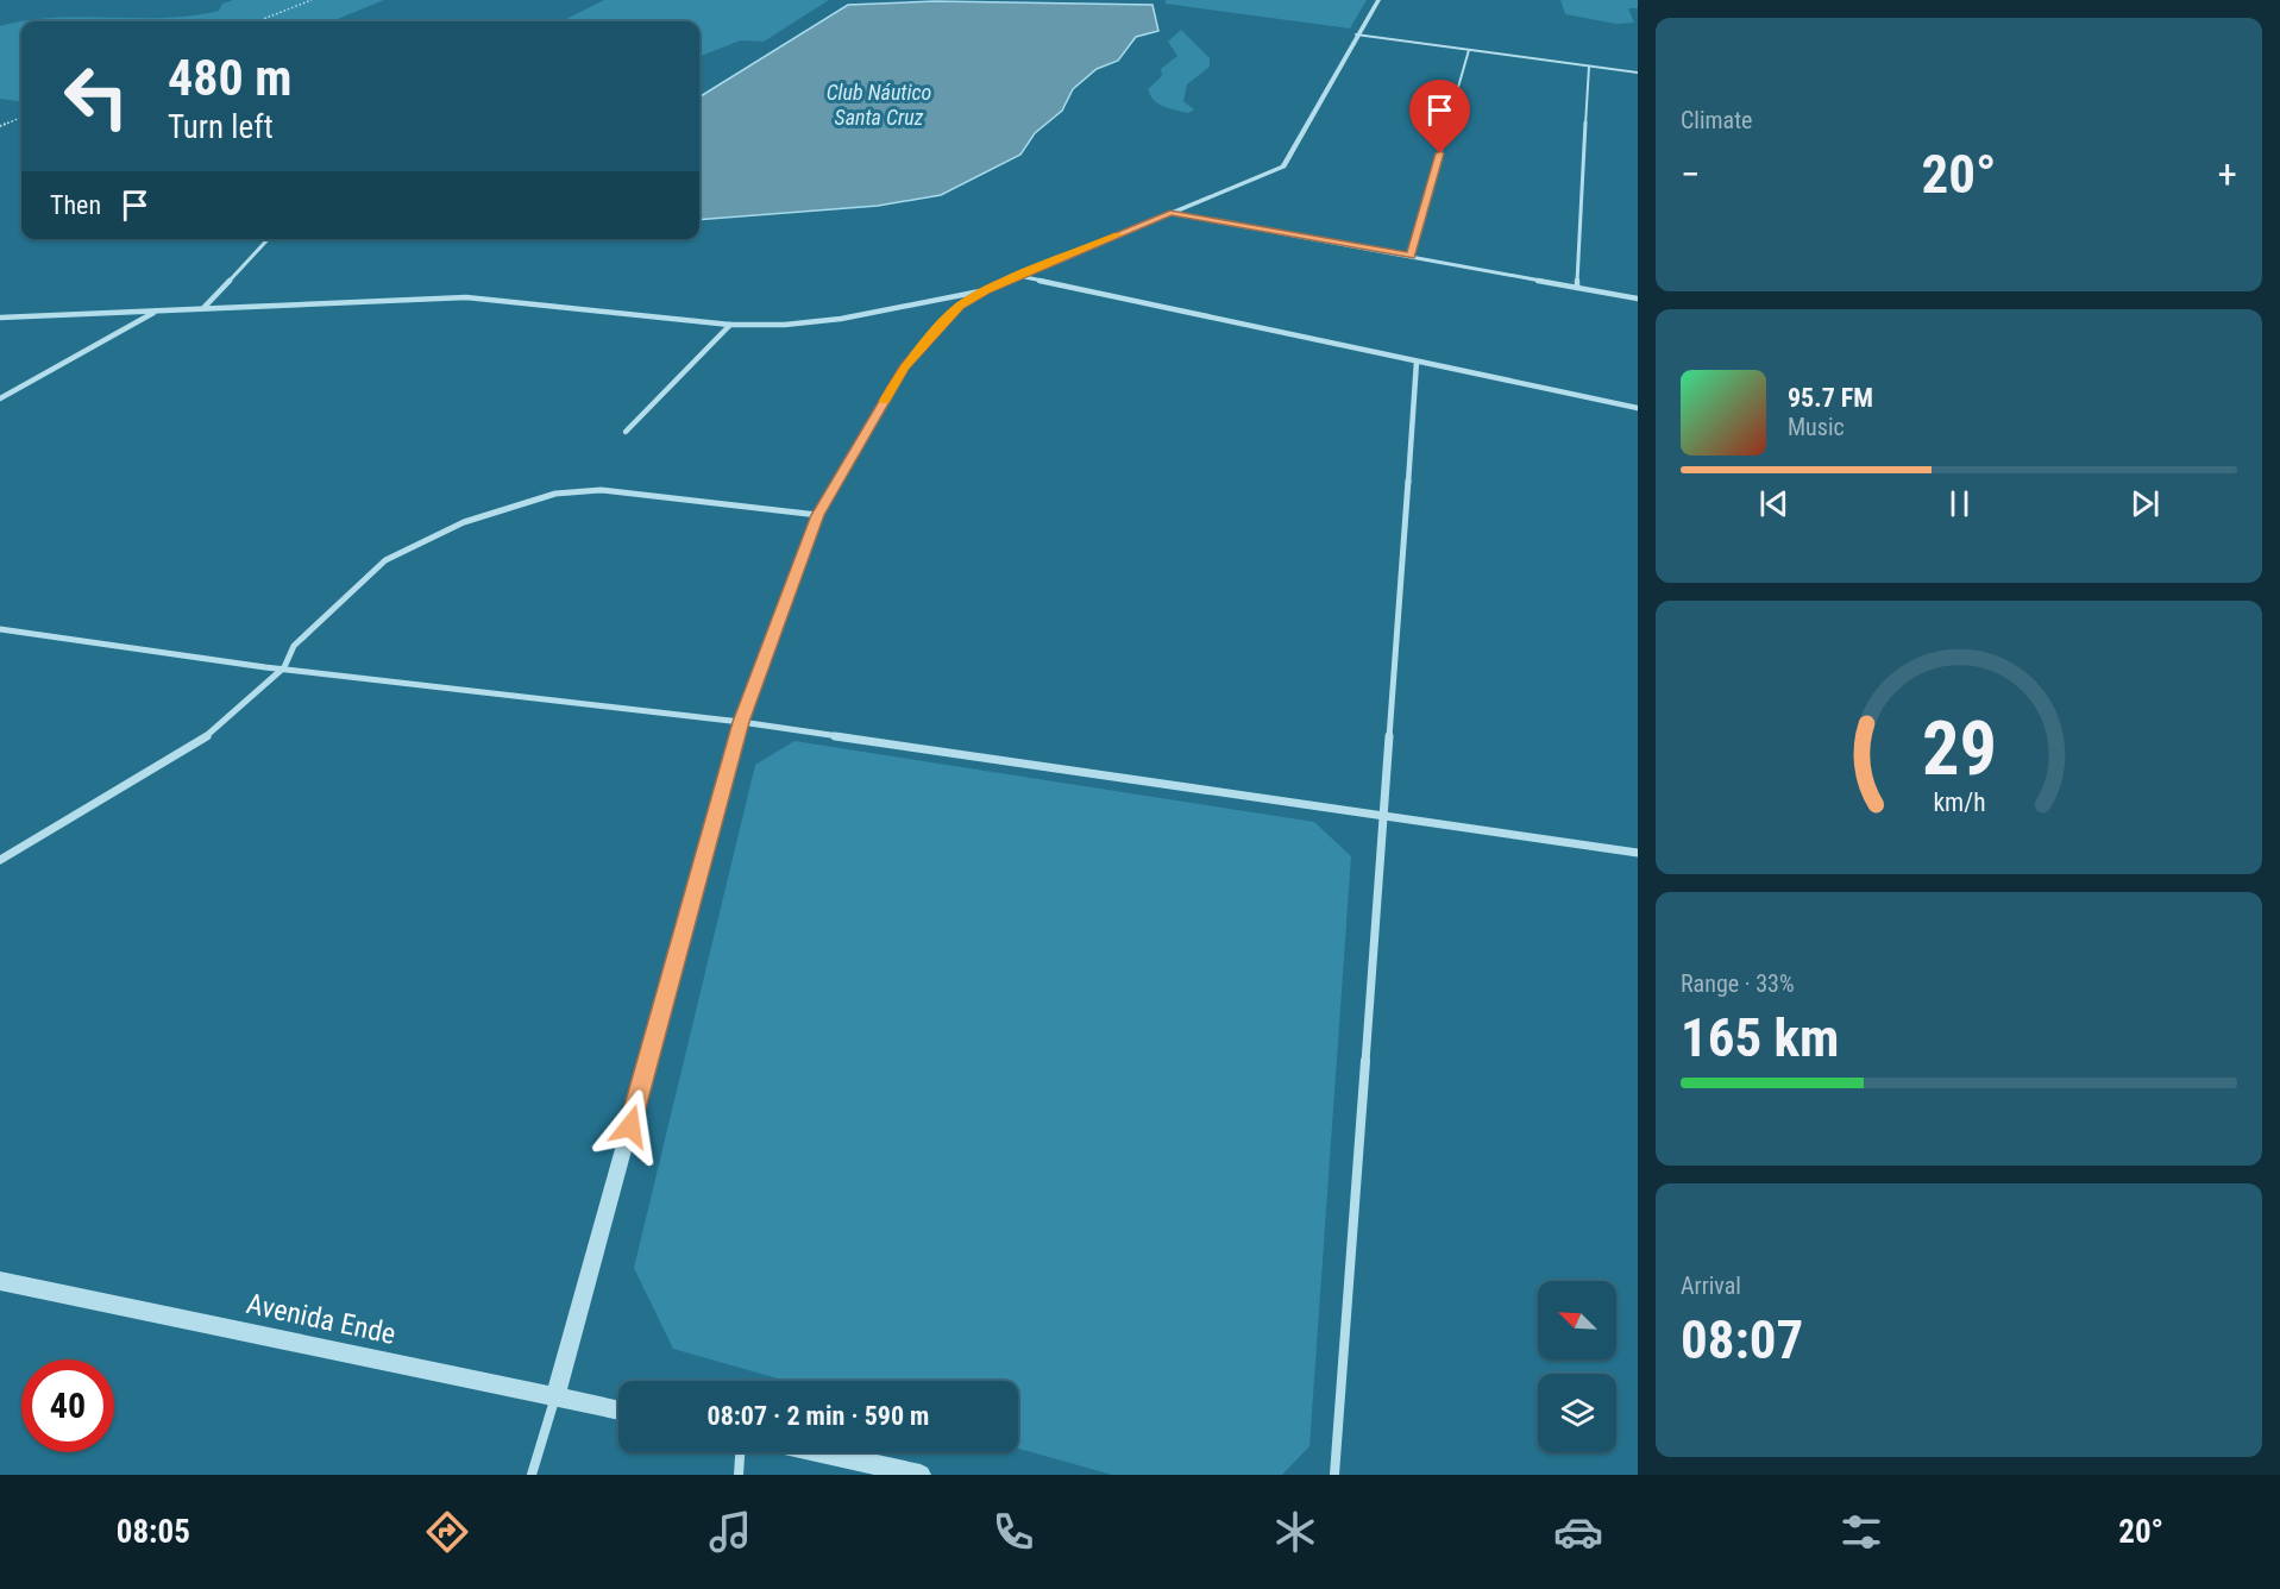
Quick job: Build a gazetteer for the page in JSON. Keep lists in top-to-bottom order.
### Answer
{
  "streets": {
    "street": ["Avenida Ende"]
  },
  "water": ["Club Náutico Santa Cruz"],
  "north": "top left",
  "page": {
    "tile": [
      "Climate",
      ["Range · 33%", "165 km"],
      ["Arrival", "08:07"]
    ],
    "turn": ["480 m", "Turn left"],
    "heat": ["−", "20°", "+"],
    "then": "Then",
    "song": ["95.7 FM", "Music"],
    "limit": "40",
    "trip": "08:07 · 2 min · 590 m",
    "tabs": ["08:05", "20°"],
    "gauge": ["29", "km/h"]
  }
}
